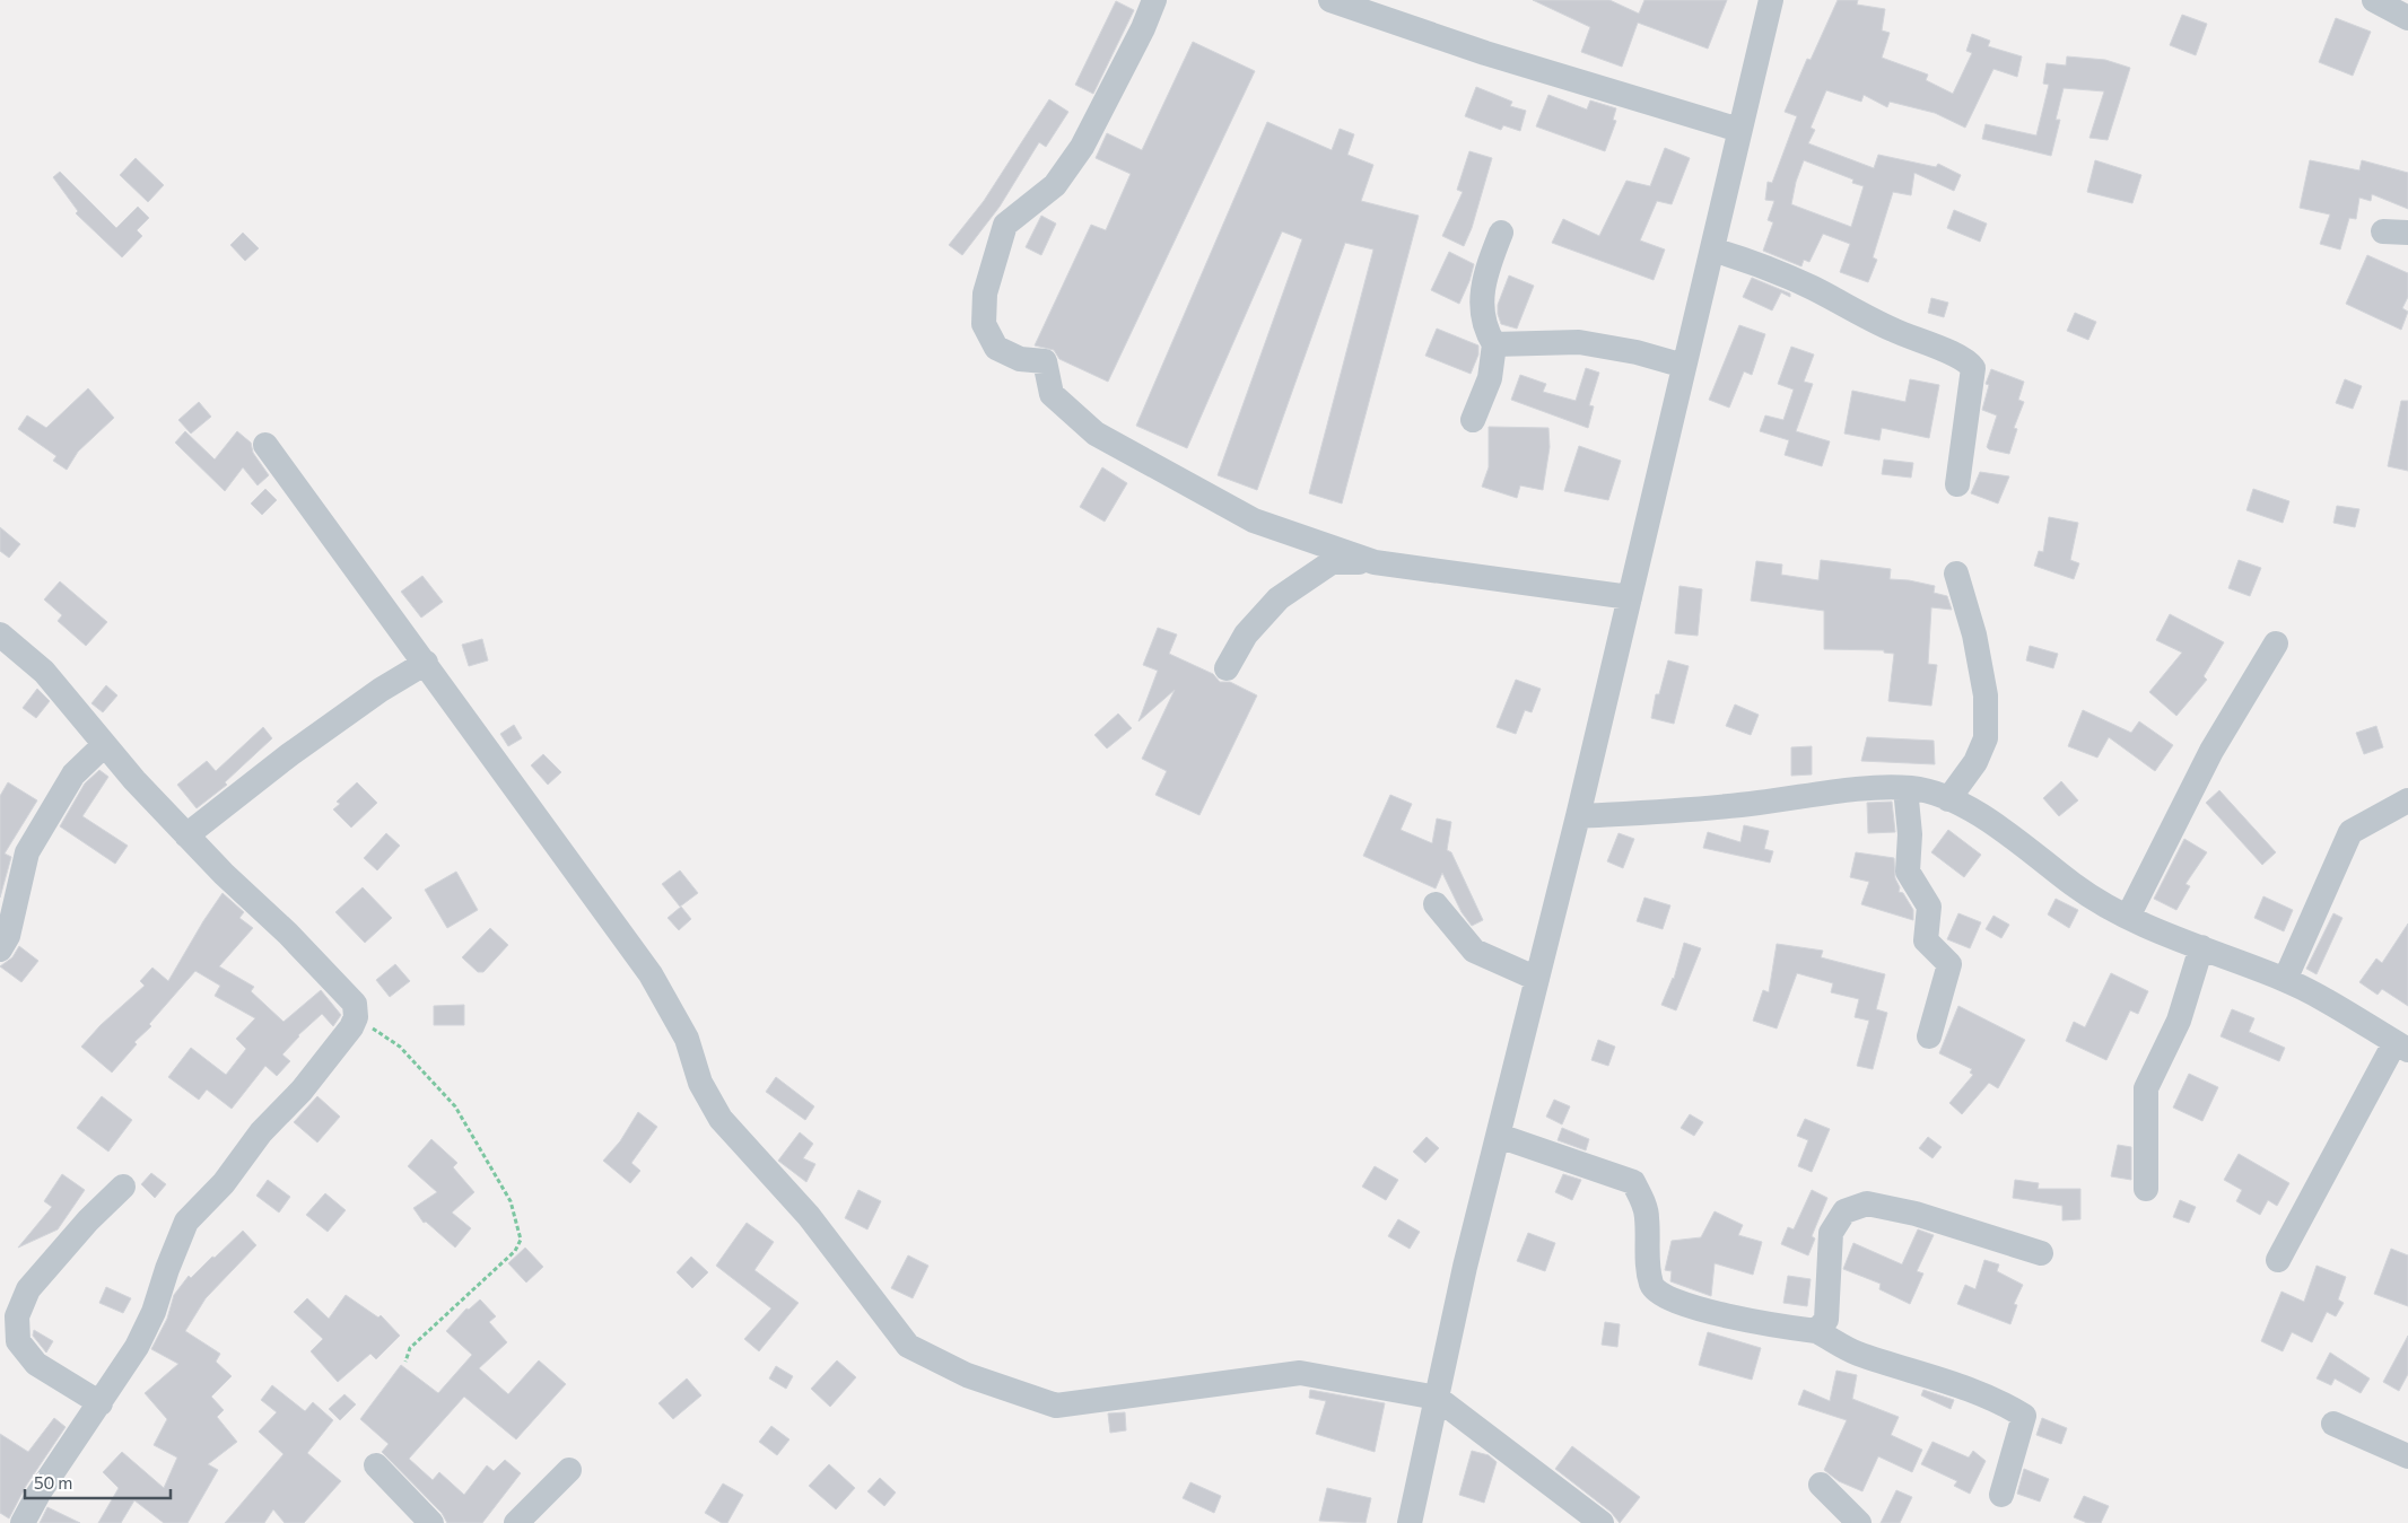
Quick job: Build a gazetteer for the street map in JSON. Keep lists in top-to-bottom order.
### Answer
{
  "scale_bar": "50 m"
}
